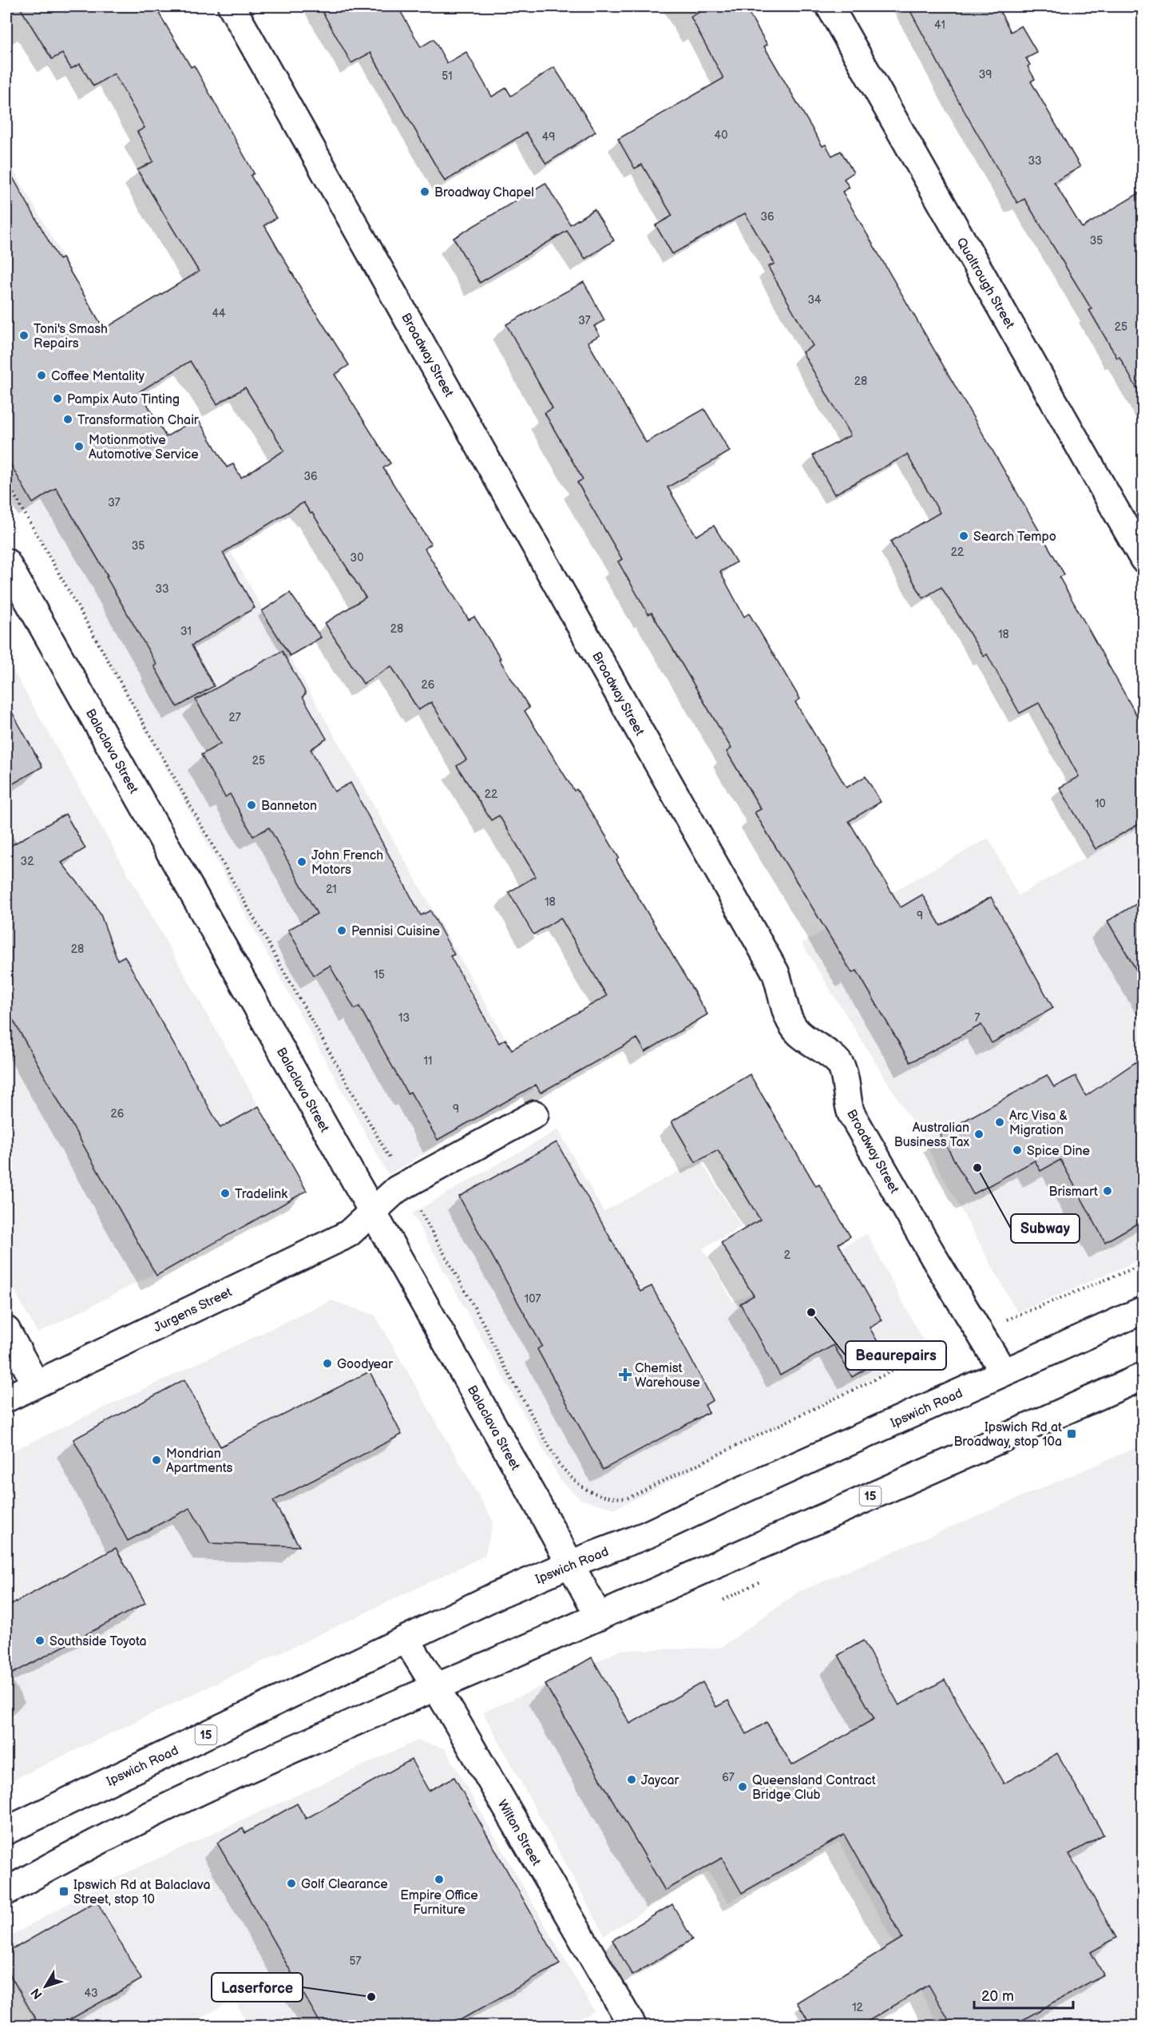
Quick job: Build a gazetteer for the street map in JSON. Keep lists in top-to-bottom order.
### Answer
{
  "streets": {
    "main road": [
      "Qualtrough Street",
      "Broadway Street",
      "Balaclava Street",
      "Jurgens Street",
      "Ipswich Road",
      "15",
      "Wilton Street"
    ]
  },
  "crossings": [
    ["Broadway Street", "Ipswich Road"],
    ["Balaclava Street", "Jurgens Street"],
    ["Balaclava Street", "Ipswich Road"],
    ["Balaclava Street", "15"],
    ["Ipswich Road", "Wilton Street"],
    ["15", "Wilton Street"]
  ],
  "places": {
    "other": [
      "Broadway Chapel",
      "Toni's Smash Repairs",
      "Coffee Mentality",
      "Pampix Auto Tinting",
      "Transformation Chair",
      "Motionmotive Automotive Service",
      "Search Tempo",
      "Banneton",
      "John French Motors",
      "Pennisi Cuisine",
      "Arc Visa & Migration",
      "Australian Business Tax",
      "Spice Dine",
      "Subway",
      "Brismart",
      "Tradelink",
      "Beaurepairs",
      "Goodyear",
      "Mondrian Apartments",
      "Southside Toyota",
      "Jaycar",
      "Queensland Contract Bridge Club",
      "Empire Office Furniture",
      "Golf Clearance",
      "Laserforce"
    ],
    "health": ["Chemist Warehouse"],
    "transit": ["Ipswich Rd at Broadway, stop 10a", "Ipswich Rd at Balaclava Street, stop 10"]
  },
  "house_numbers": [
    "41",
    "39",
    "51",
    "40",
    "49",
    "33",
    "36",
    "35",
    "34",
    "44",
    "37",
    "25",
    "28",
    "36",
    "37",
    "35",
    "22",
    "30",
    "33",
    "28",
    "31",
    "18",
    "26",
    "27",
    "25",
    "22",
    "10",
    "32",
    "21",
    "18",
    "9",
    "28",
    "15",
    "13",
    "7",
    "11",
    "9",
    "26",
    "2",
    "107",
    "67",
    "57",
    "43",
    "12"
  ],
  "scale_bar": "20 m",
  "north": "bottom left"
}
